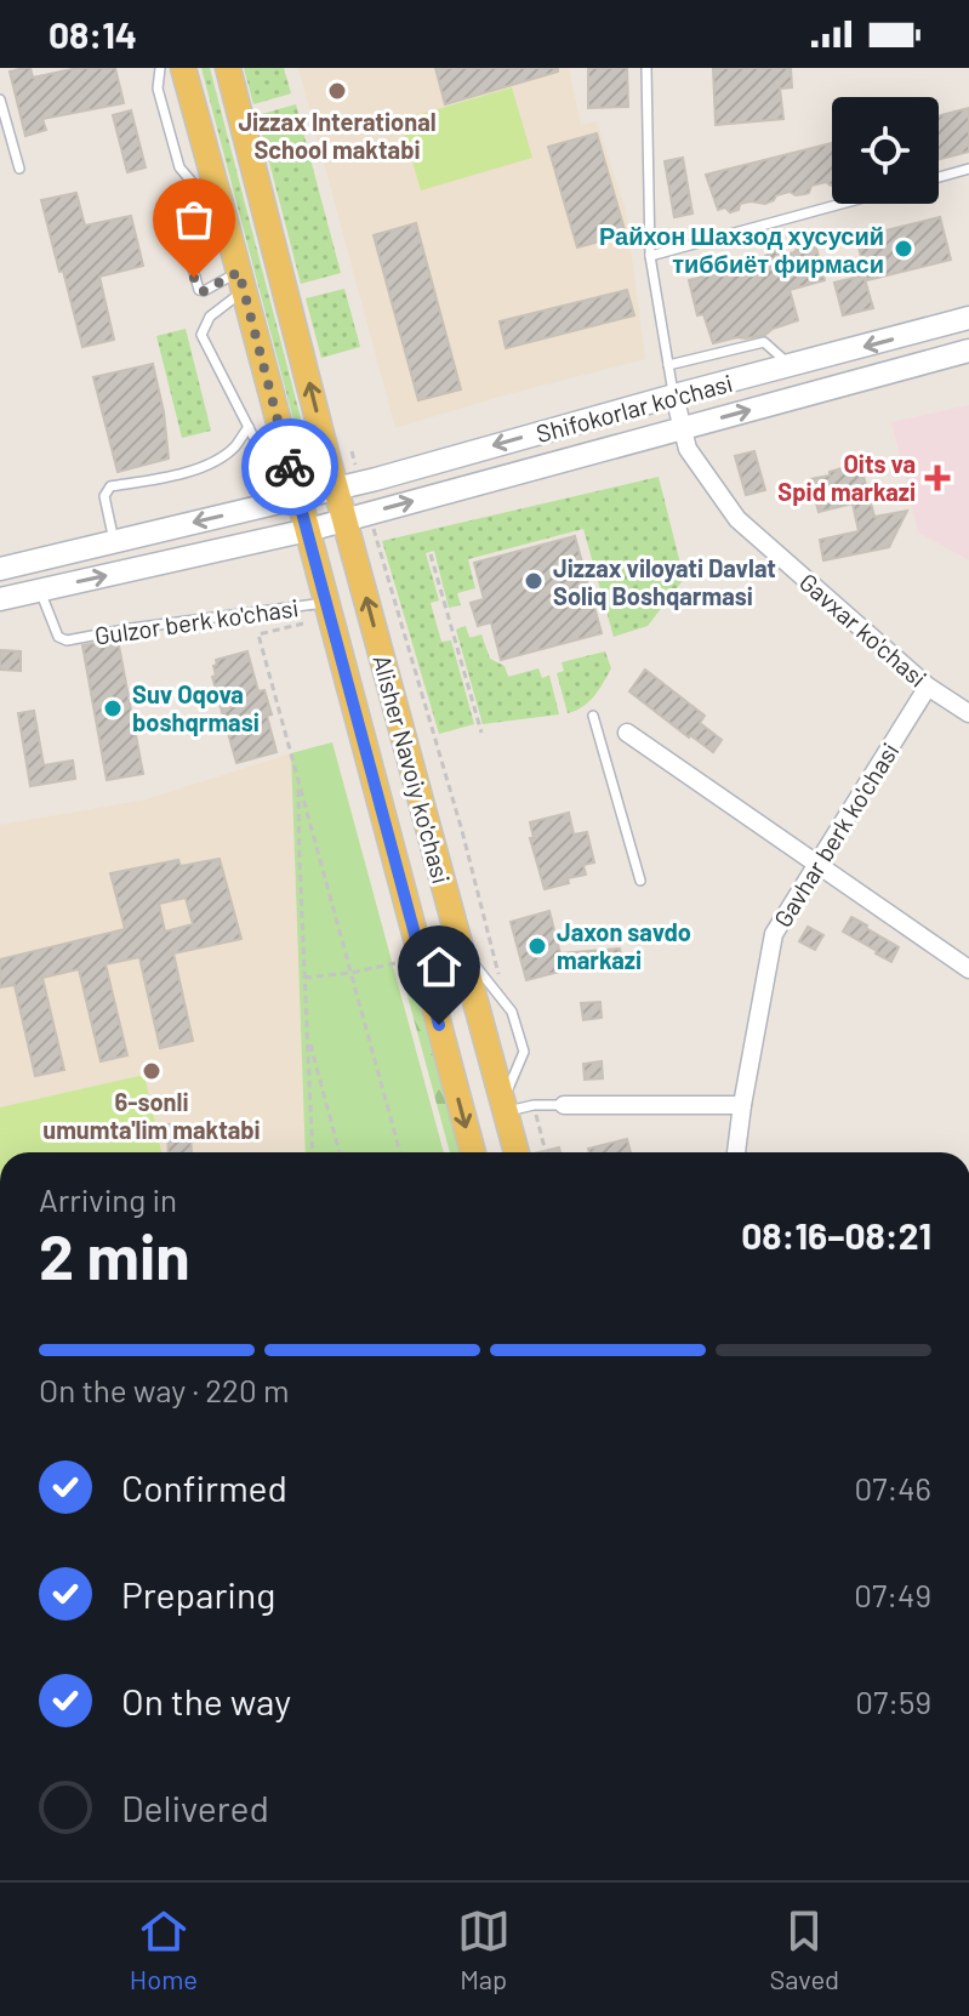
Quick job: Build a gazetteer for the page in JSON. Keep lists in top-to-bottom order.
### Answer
{
  "streets": {
    "main road": ["Shifokorlar ko'chasi", "Alisher Navoiy ko'chasi"],
    "street": ["Gavxar ko'chasi", "Gavhar berk ko'chasi"],
    "lane": ["Gulzor berk ko'chasi"]
  },
  "crossings": [
    ["Shifokorlar ko'chasi", "Gulzor berk ko'chasi"],
    ["Shifokorlar ko'chasi", "Gavxar ko'chasi"],
    ["Shifokorlar ko'chasi", "Alisher Navoiy ko'chasi"],
    ["Gulzor berk ko'chasi", "Alisher Navoiy ko'chasi"],
    ["Gavxar ko'chasi", "Gavhar berk ko'chasi"]
  ],
  "places": {
    "other": [
      "Jizzax Interational School maktabi",
      "Райхон Шахзод хусусий тиббиёт фирмаси",
      "Jizzax viloyati Davlat Soliq Boshqarmasi",
      "Suv Oqova boshqrmasi",
      "Jaxon savdo markazi",
      "6-sonli umumta'lim maktabi"
    ],
    "health": ["Oits va Spid markazi"]
  },
  "page": {
    "status": "08:14",
    "heading": ["2 min", "Arriving in", "08:16–08:21"],
    "bar": "On the way · 220 m",
    "list": [
      ["Confirmed", "07:46"],
      ["Preparing", "07:49"],
      ["On the way", "07:59"],
      "Delivered"
    ],
    "tabs": ["Home", "Map", "Saved"]
  }
}
